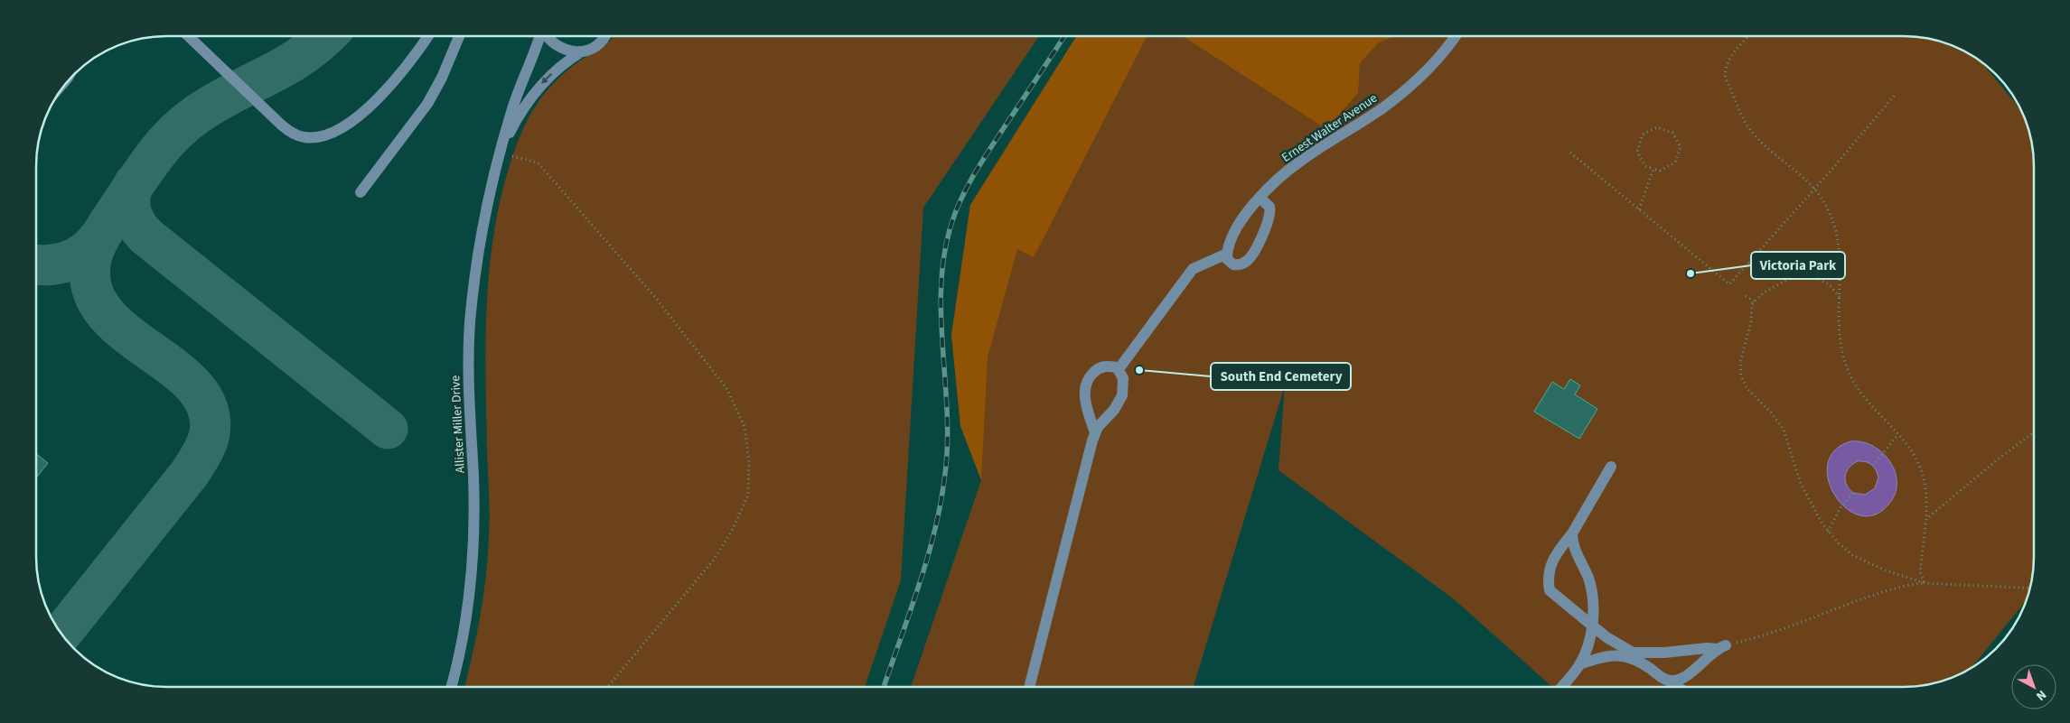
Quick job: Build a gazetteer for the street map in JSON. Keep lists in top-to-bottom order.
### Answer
{
  "streets": {
    "street": ["Ernest Walter Avenue", "Allister Miller Drive"]
  },
  "places": ["Victoria Park", "South End Cemetery"],
  "north": "bottom right"
}
